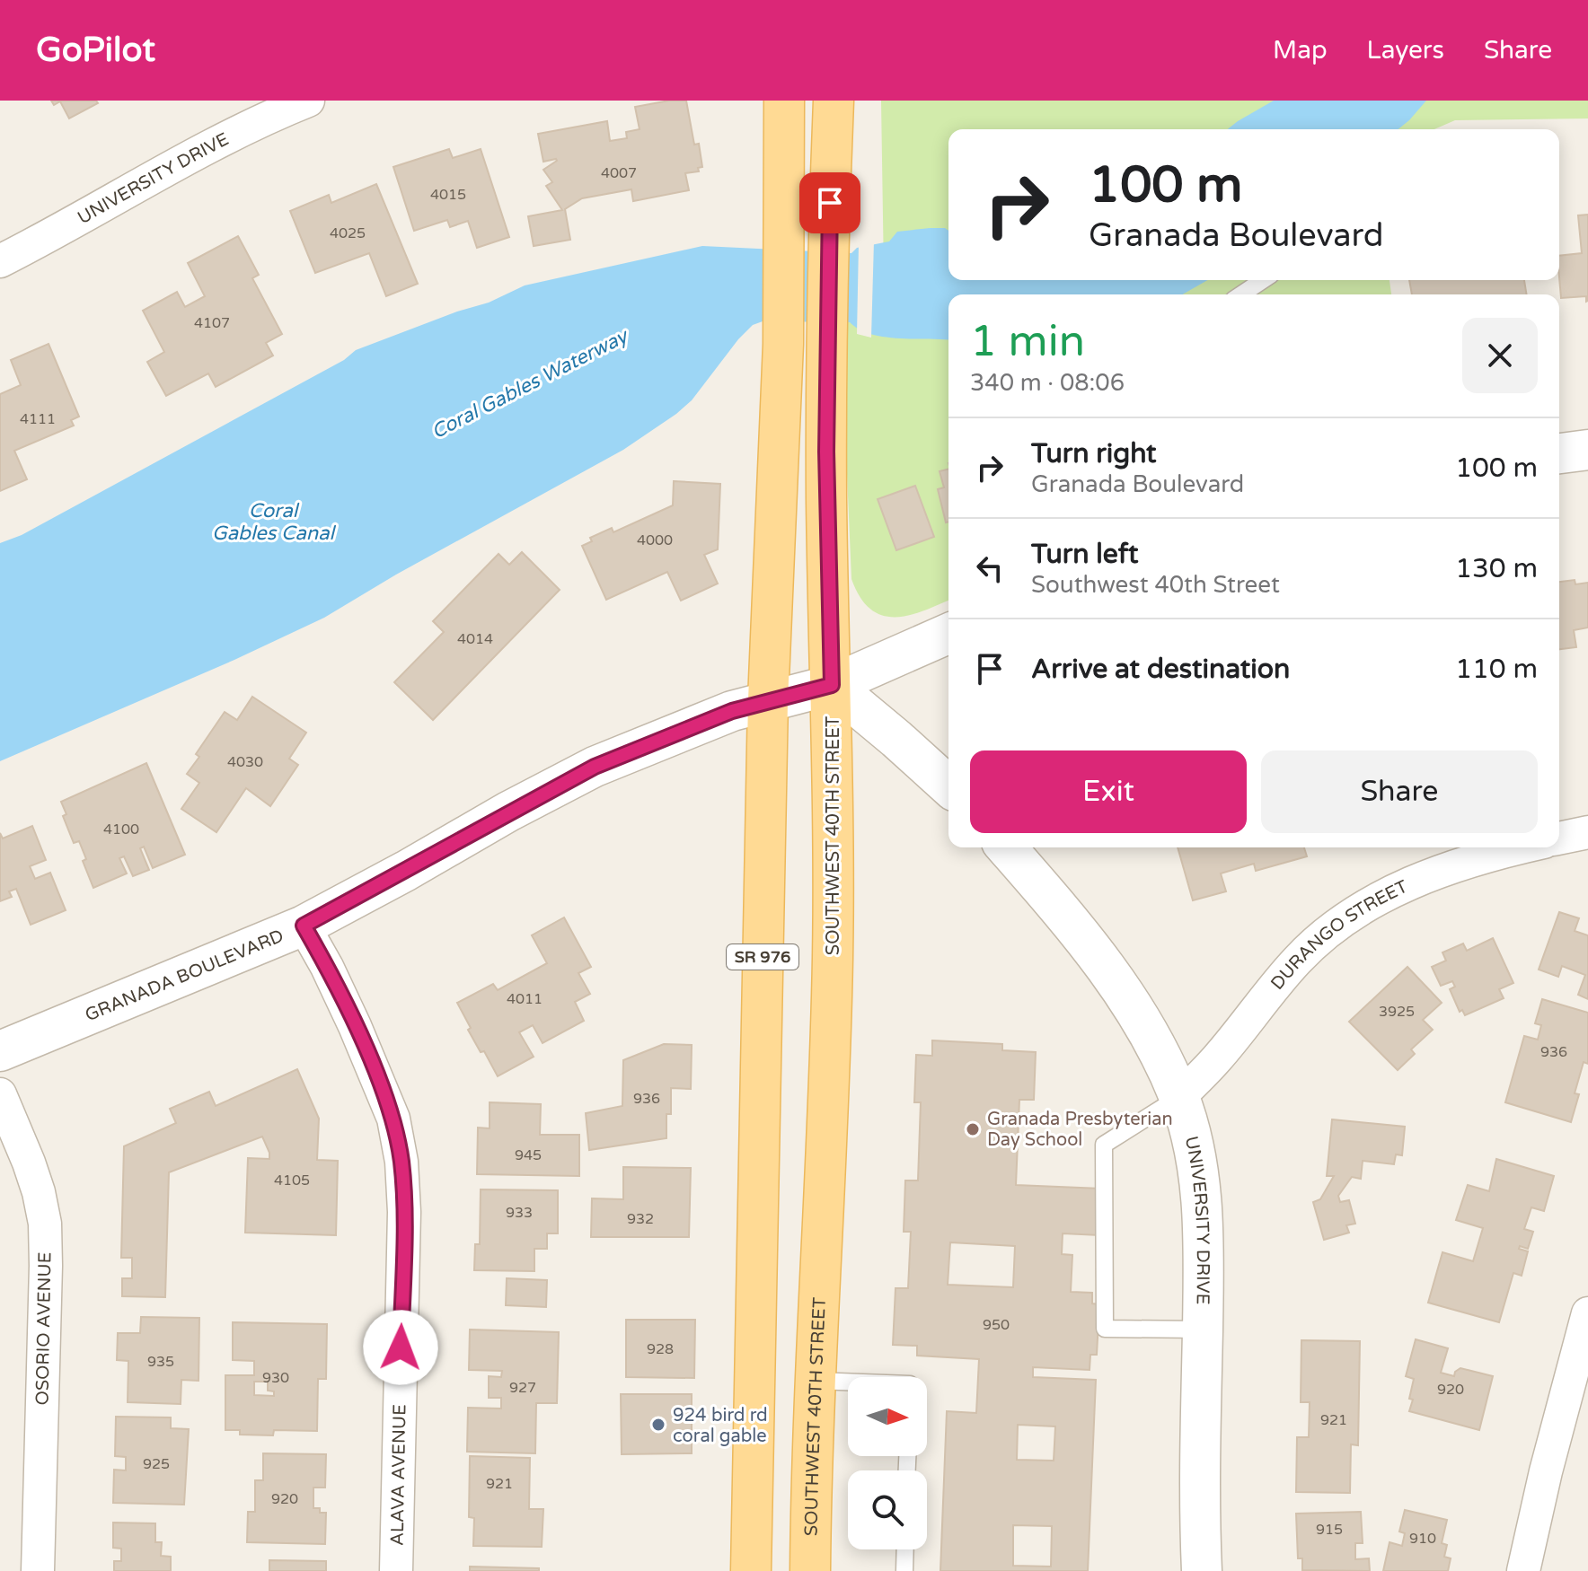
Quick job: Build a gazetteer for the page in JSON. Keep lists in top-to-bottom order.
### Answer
{
  "streets": {
    "main road": ["SOUTHWEST 40TH STREET", "SR 976"],
    "street": [
      "UNIVERSITY DRIVE",
      "DURANGO STREET",
      "GRANADA BOULEVARD",
      "OSORIO AVENUE",
      "ALAVA AVENUE"
    ]
  },
  "crossings": [
    ["UNIVERSITY DRIVE", "DURANGO STREET"],
    ["SOUTHWEST 40TH STREET", "GRANADA BOULEVARD"],
    ["SR 976", "GRANADA BOULEVARD"],
    ["GRANADA BOULEVARD", "ALAVA AVENUE"]
  ],
  "water": ["Coral Gables Waterway", "Coral Gables Canal"],
  "places": ["Granada Presbyterian Day School", "924 bird rd coral gable"],
  "house_numbers": [
    "4007",
    "4015",
    "4025",
    "4107",
    "4111",
    "4000",
    "4014",
    "4030",
    "4100",
    "4011",
    "3925",
    "936",
    "936",
    "945",
    "4105",
    "933",
    "932",
    "950",
    "928",
    "935",
    "930",
    "927",
    "920",
    "921",
    "925",
    "921",
    "920",
    "915",
    "910"
  ],
  "north": "right",
  "page": {
    "header": "GoPilot",
    "nav": ["Map", "Layers", "Share"],
    "turn": ["100 m", "Granada Boulevard"],
    "heading": ["1 min", "340 m · 08:06"],
    "list": [
      {
        "name": "Turn right",
        "note": "Granada Boulevard",
        "value": "100 m"
      },
      {
        "name": "Turn left",
        "note": "Southwest 40th Street",
        "value": "130 m"
      },
      {
        "name": "Arrive at destination",
        "value": "110 m"
      }
    ],
    "buttons": ["Exit", "Share"]
  }
}
